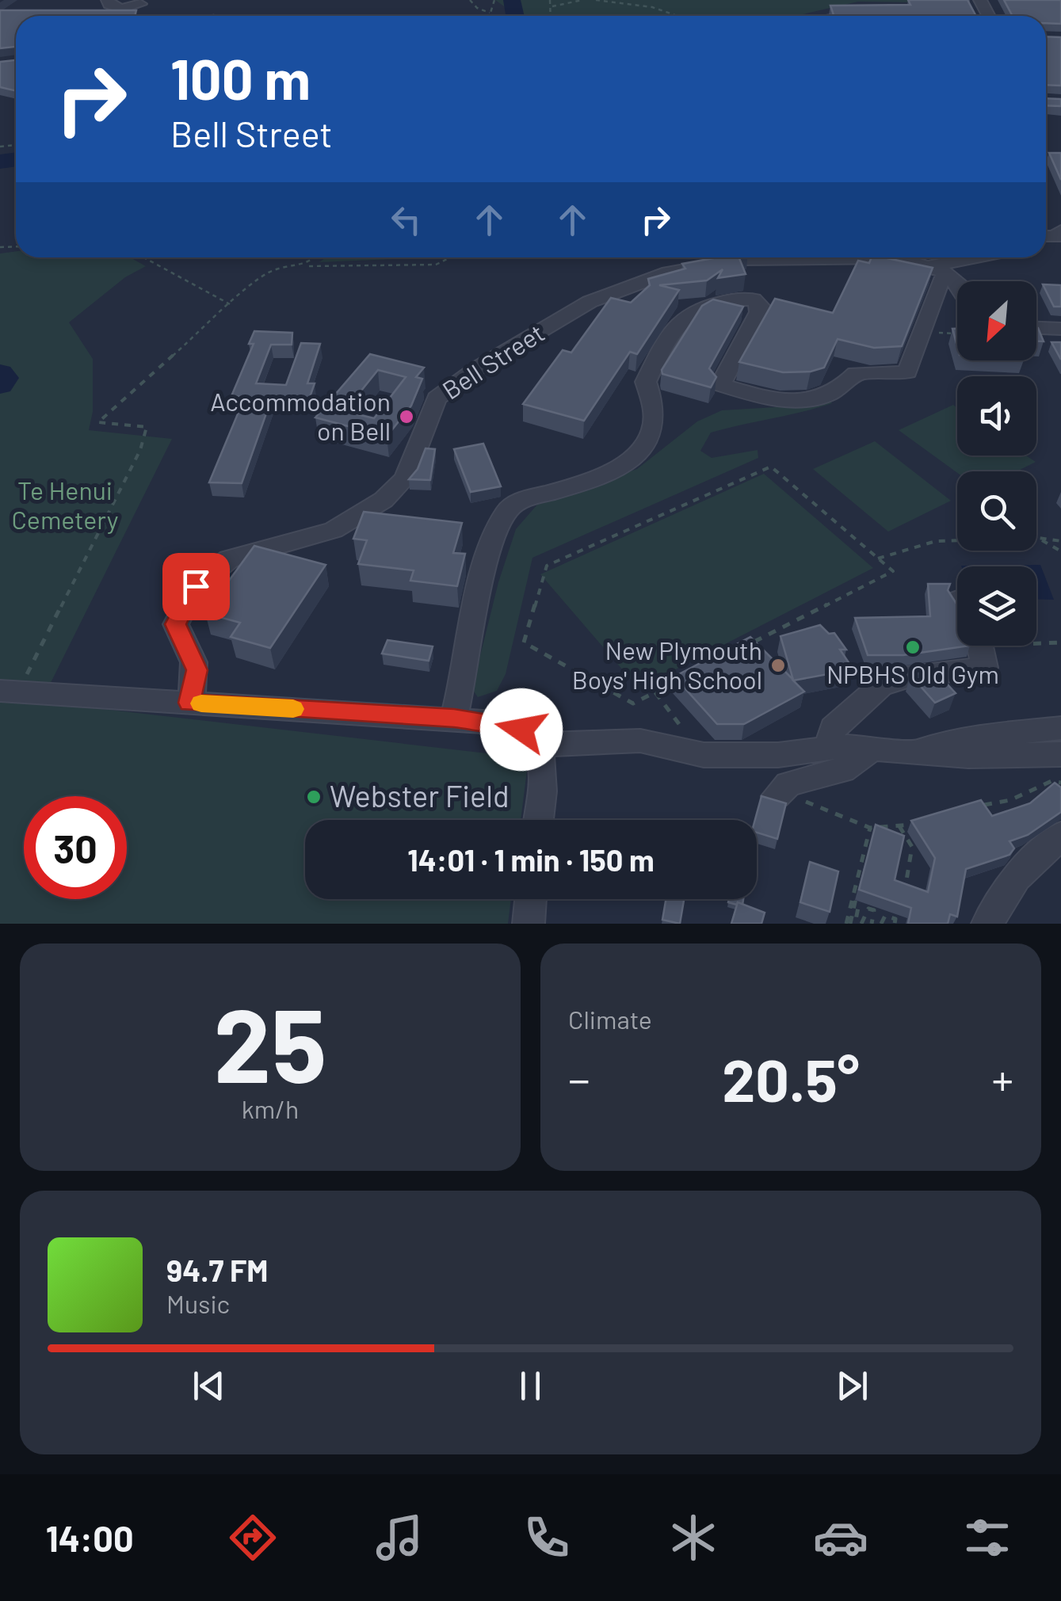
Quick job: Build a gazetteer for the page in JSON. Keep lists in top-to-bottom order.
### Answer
{
  "streets": {
    "street": ["Bell Street"]
  },
  "parks": ["Te Henui Cemetery"],
  "places": [
    "Accommodation on Bell",
    "NPBHS Old Gym",
    "New Plymouth Boys' High School",
    "Webster Field"
  ],
  "north": "bottom left",
  "page": {
    "turn": ["100 m", "Bell Street"],
    "limit": "30",
    "trip": "14:01 · 1 min · 150 m",
    "tile": [
      ["25", "km/h"],
      "Climate"
    ],
    "heat": ["−", "20.5°", "+"],
    "song": ["94.7 FM", "Music"],
    "tabs": "14:00"
  }
}
